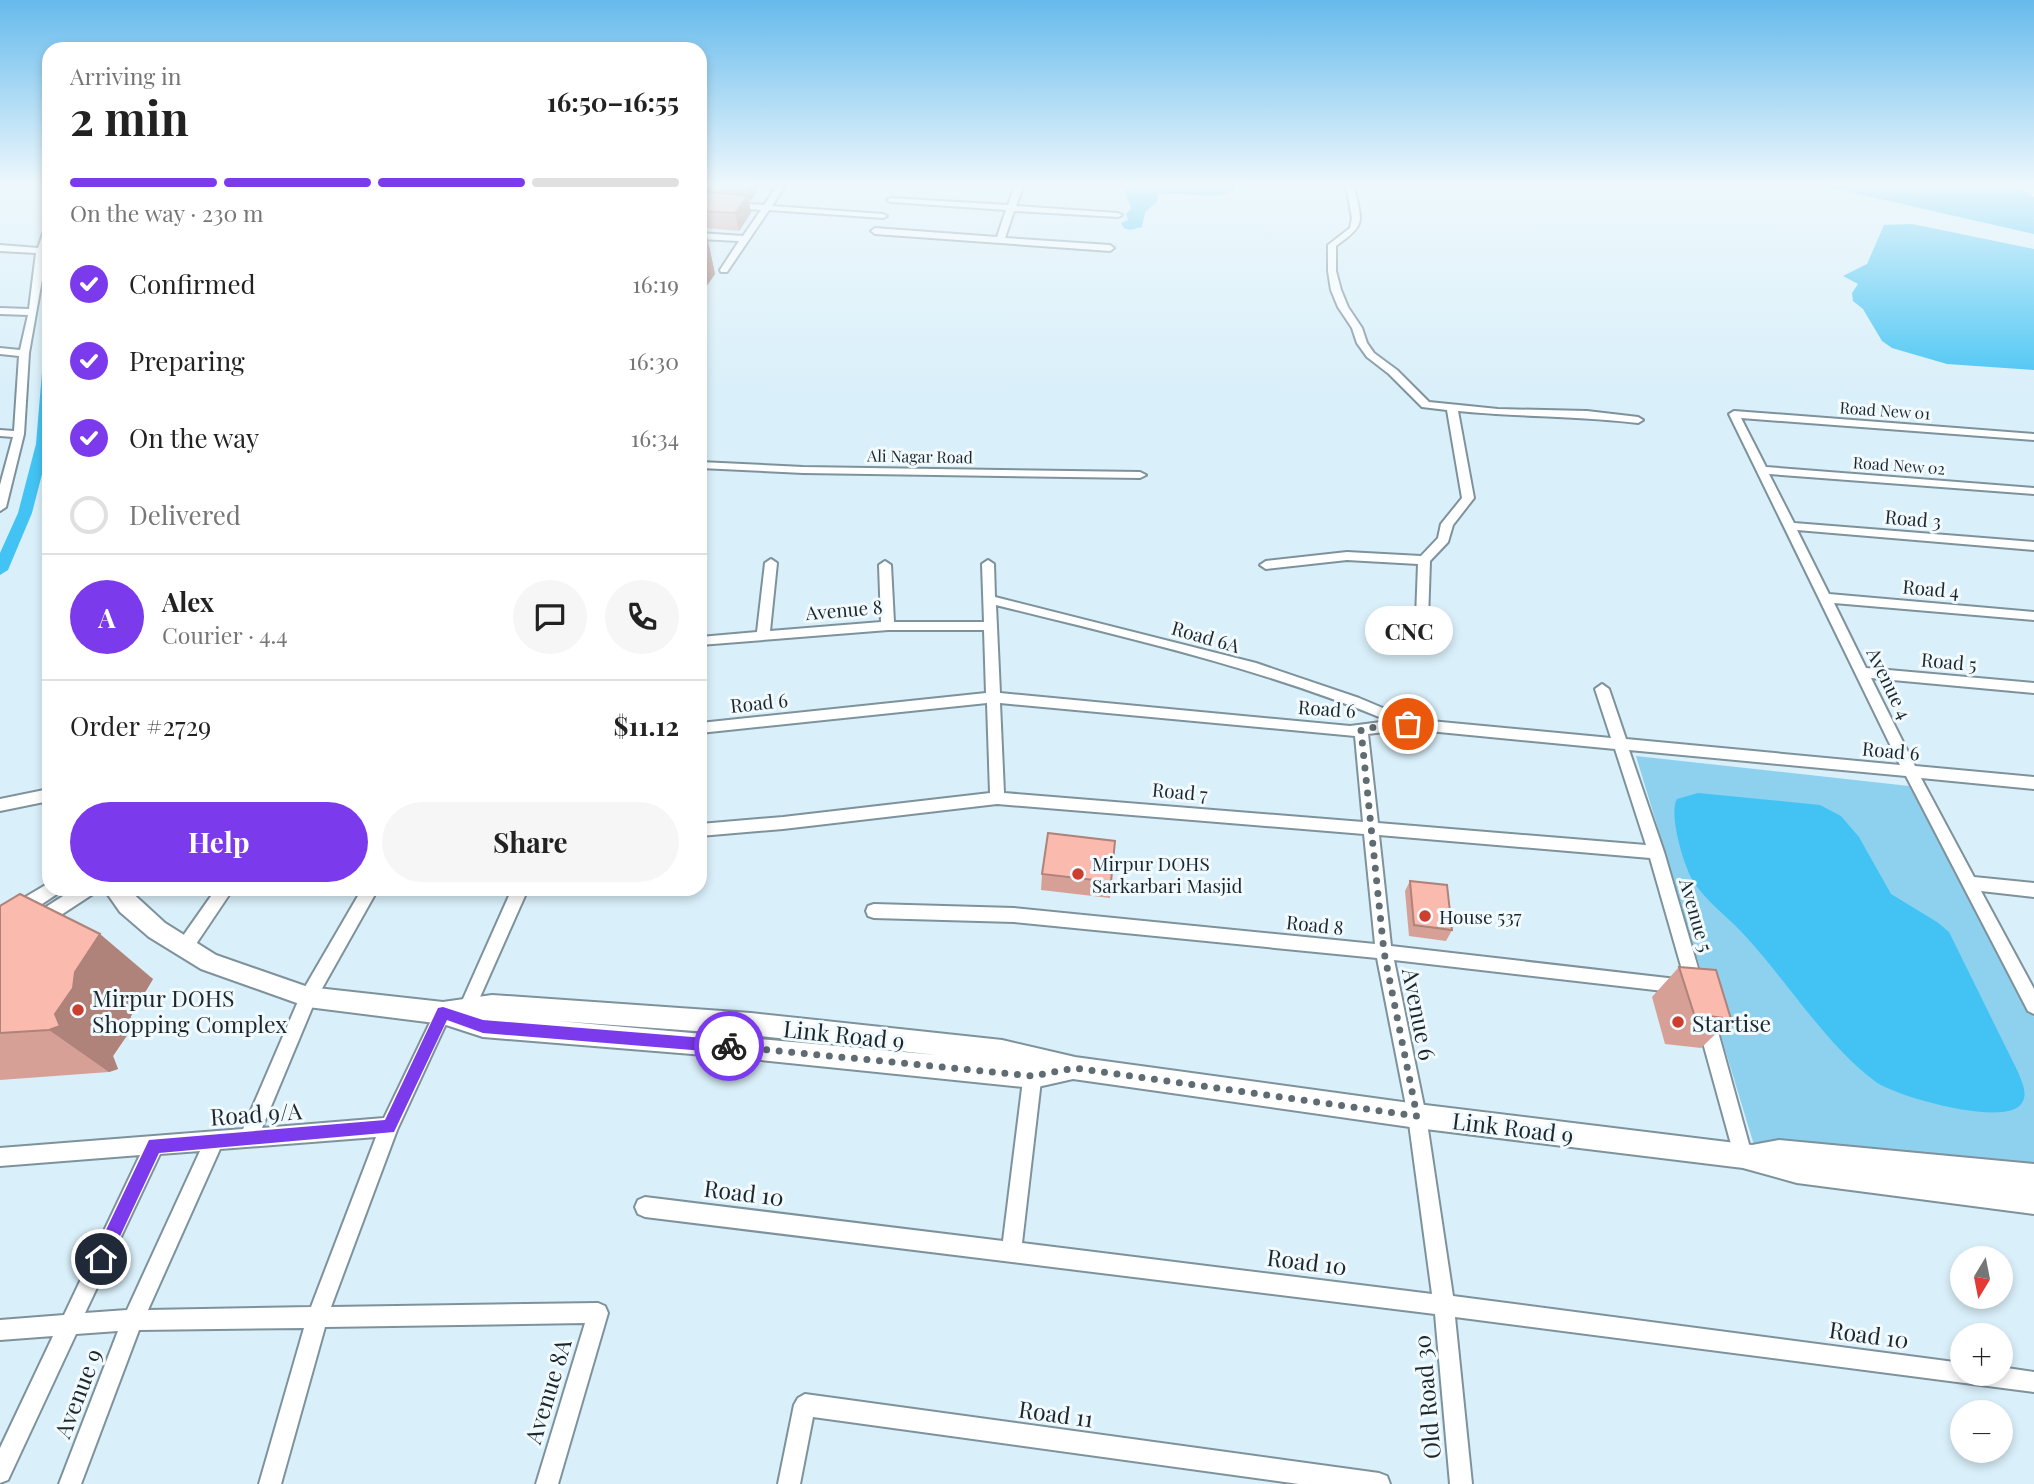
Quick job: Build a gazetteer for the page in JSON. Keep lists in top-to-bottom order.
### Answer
{
  "streets": {
    "main road": ["Link Road 9"],
    "street": [
      "Road New 01",
      "Ali Nagar Road",
      "Road New 02",
      "Road 3",
      "Road 4",
      "Avenue 8",
      "Road 6A",
      "Road 5",
      "Avenue 4",
      "Road 6",
      "Road 7",
      "Avenue 5",
      "Road 8",
      "Avenue 6",
      "Road 9/A",
      "Road 10",
      "Avenue 8A",
      "Avenue 9",
      "Old Road 30",
      "Road 11"
    ]
  },
  "crossings": [
    ["Road New 01", "Avenue 4"],
    ["Road New 02", "Avenue 4"],
    ["Road 3", "Avenue 4"],
    ["Road 4", "Avenue 4"],
    ["Road 6A", "Road 6"],
    ["Road 5", "Avenue 4"],
    ["Avenue 4", "Road 6"],
    ["Road 6", "Avenue 5"],
    ["Road 6", "Avenue 6"],
    ["Road 7", "Avenue 5"],
    ["Road 7", "Avenue 6"],
    ["Avenue 5", "Road 8"],
    ["Avenue 5", "Link Road 9"],
    ["Road 8", "Avenue 6"],
    ["Avenue 6", "Link Road 9"],
    ["Avenue 6", "Road 10"],
    ["Avenue 6", "Old Road 30"],
    ["Road 9/A", "Avenue 9"],
    ["Road 10", "Old Road 30"]
  ],
  "places": [
    "CNC",
    "Mirpur DOHS Sarkarbari Masjid",
    "House 537",
    "Mirpur DOHS Shopping Complex",
    "Startise"
  ],
  "north": "bottom",
  "page": {
    "heading": ["2 min", "Arriving in", "16:50–16:55"],
    "panel": [
      "Alex",
      "Courier · 4.4",
      "Order #2729",
      "$11.12"
    ],
    "bar": "On the way · 230 m",
    "list": [
      ["Confirmed", "16:19"],
      ["Preparing", "16:30"],
      ["On the way", "16:34"],
      "Delivered"
    ],
    "round": "A",
    "bubble": "CNC",
    "buttons": ["Help", "Share"],
    "map_buttons": ["+", "−"]
  }
}
